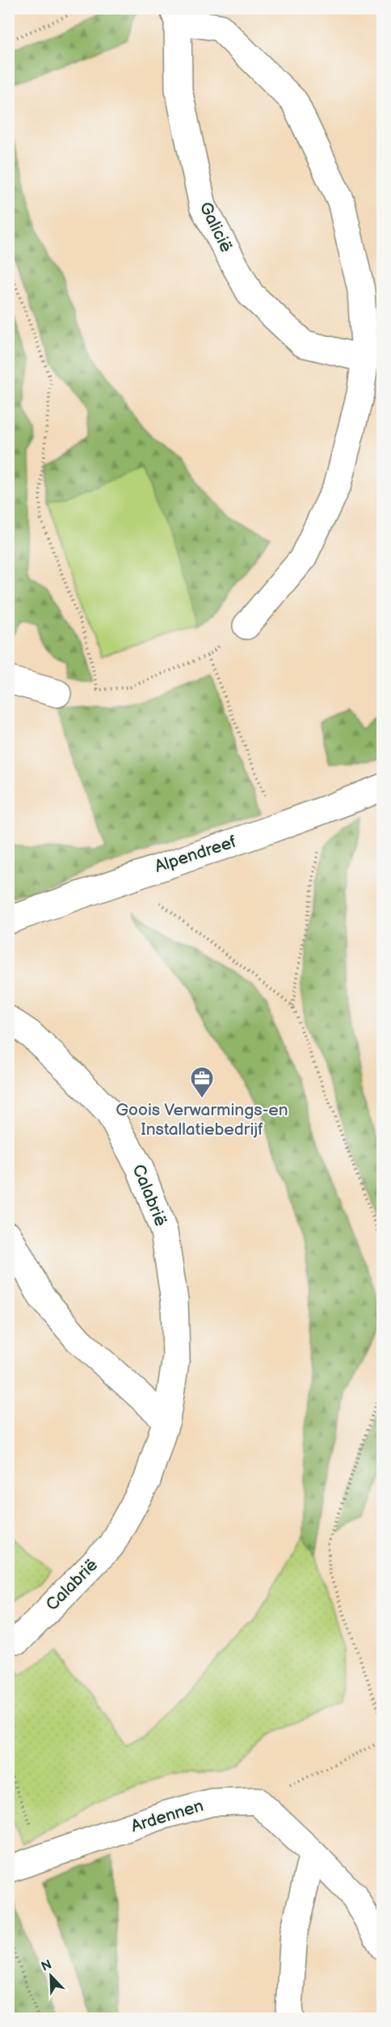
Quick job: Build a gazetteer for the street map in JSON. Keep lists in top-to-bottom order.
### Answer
{
  "streets": {
    "street": [
      "Galicië",
      "Alpendreef",
      "Calabrië",
      "Ardennen"
    ]
  },
  "places": {
    "office": ["Goois Verwarmings-en Installatiebedrijf"]
  },
  "north": "top left"
}
